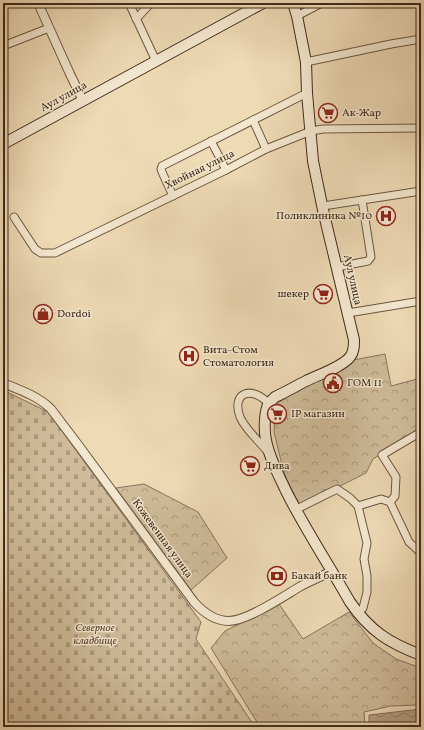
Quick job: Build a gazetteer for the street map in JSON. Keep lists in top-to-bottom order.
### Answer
{
  "streets": {
    "main road": ["Аул улица"],
    "street": ["Хвойная улица", "Кожевенная улица"]
  },
  "crossings": [
    ["Аул улица", "Хвойная улица"]
  ],
  "parks": ["Северное кладбище"],
  "places": {
    "supermarket": [
      "Ак-Жар",
      "шекер",
      "IP магазин",
      "Дива"
    ],
    "hospital": ["Поликлиника №10", "Вита-Стом Стоматология"],
    "shop": ["Dordoi"],
    "public building": ["ГОМ 11"],
    "bank": ["Бакай банк"]
  }
}
